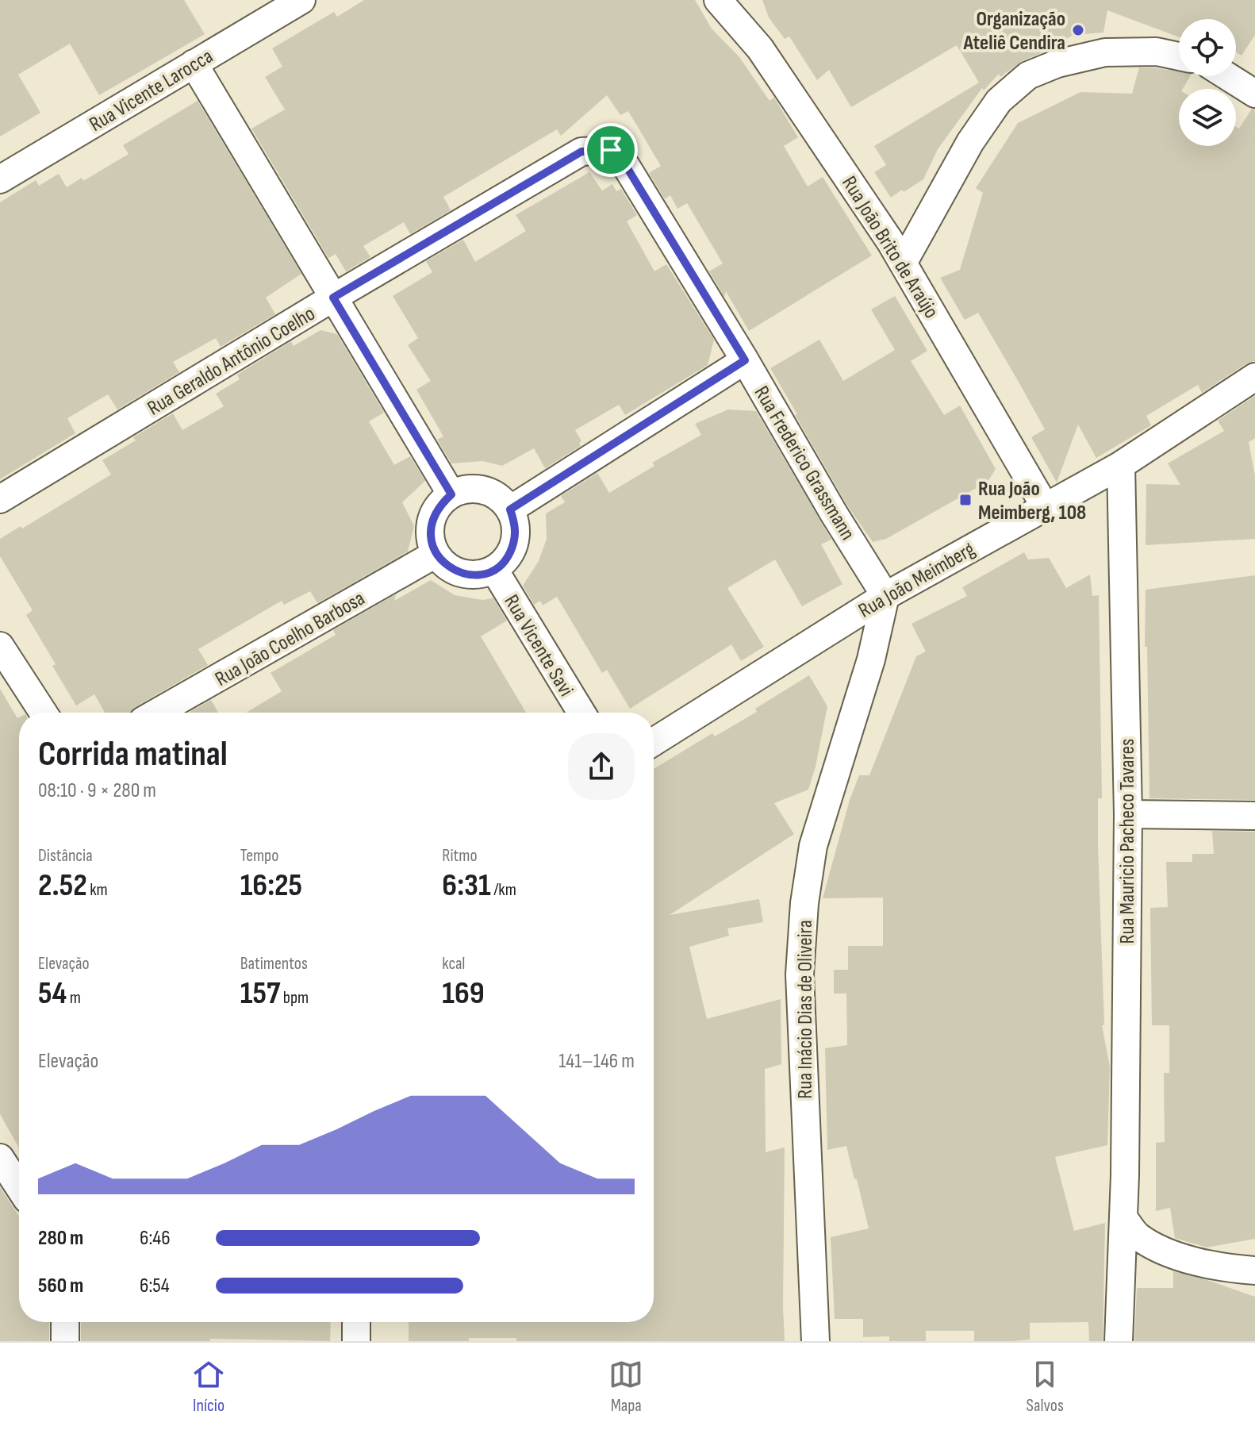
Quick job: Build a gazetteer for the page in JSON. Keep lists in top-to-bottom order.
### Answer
{
  "streets": {
    "street": [
      "Rua Vicente Larocca",
      "Rua João Brito de Araújo",
      "Rua Geraldo Antônio Coelho",
      "Rua Frederico Grassmann",
      "Rua João Meimberg",
      "Rua João Coelho Barbosa",
      "Rua Vicente Savi",
      "Rua Mauricio Pacheco Tavares",
      "Rua Inácio Dias de Oliveira"
    ]
  },
  "crossings": [
    ["Rua João Brito de Araújo", "Rua João Meimberg"],
    ["Rua Geraldo Antônio Coelho", "Rua Frederico Grassmann"],
    ["Rua Frederico Grassmann", "Rua João Meimberg"],
    ["Rua Frederico Grassmann", "Rua Inácio Dias de Oliveira"],
    ["Rua João Meimberg", "Rua Mauricio Pacheco Tavares"],
    ["Rua João Meimberg", "Rua Inácio Dias de Oliveira"],
    ["Rua João Coelho Barbosa", "Rua Vicente Savi"]
  ],
  "places": {
    "other": ["Organização Ateliê Cendira"],
    "transit": ["Rua João Meimberg, 108"]
  },
  "page": {
    "heading": ["Corrida matinal", "08:10 · 9 × 280 m"],
    "stats": [
      ["Distância", "2.52 km"],
      ["Tempo", "16:25"],
      ["Ritmo", "6:31 /km"],
      ["Elevação", "54 m"],
      ["Batimentos", "157 bpm"],
      ["kcal", "169"]
    ],
    "chart": ["Elevação", "141–146 m"],
    "list": [
      {
        "name": "280 m",
        "note": "6:46"
      },
      {
        "name": "560 m",
        "note": "6:54"
      }
    ],
    "tabs": ["Início", "Mapa", "Salvos"]
  }
}
